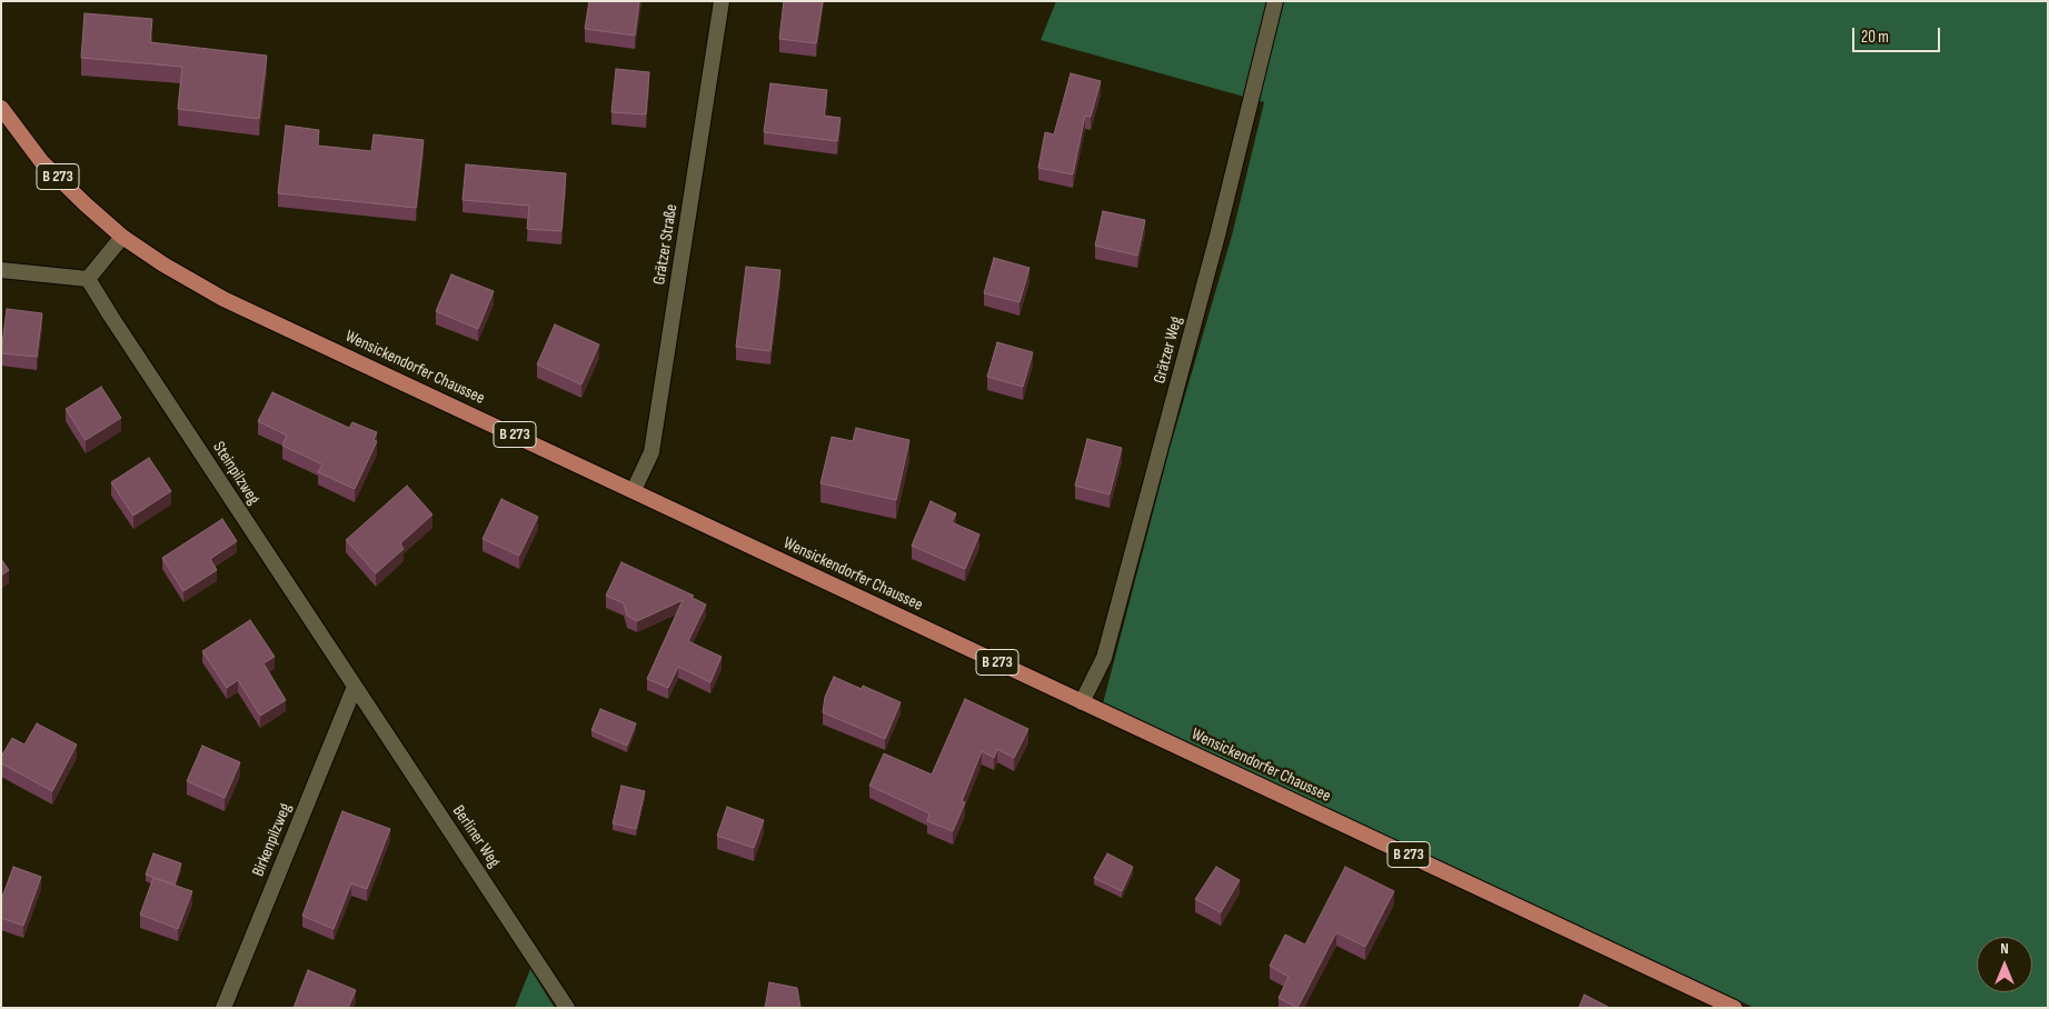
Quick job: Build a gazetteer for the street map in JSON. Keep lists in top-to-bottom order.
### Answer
{
  "streets": {
    "main road": ["B 273", "Wensickendorfer Chaussee"],
    "street": [
      "Grätzer Straße",
      "Grätzer Weg",
      "Steinpilzweg",
      "Berliner Weg",
      "Birkenpilzweg"
    ]
  },
  "crossings": [
    ["Grätzer Straße", "Wensickendorfer Chaussee"],
    ["Grätzer Weg", "Wensickendorfer Chaussee"],
    ["Steinpilzweg", "Berliner Weg"],
    ["Steinpilzweg", "Birkenpilzweg"],
    ["Berliner Weg", "Birkenpilzweg"]
  ],
  "scale_bar": "20 m",
  "north": "top"
}
